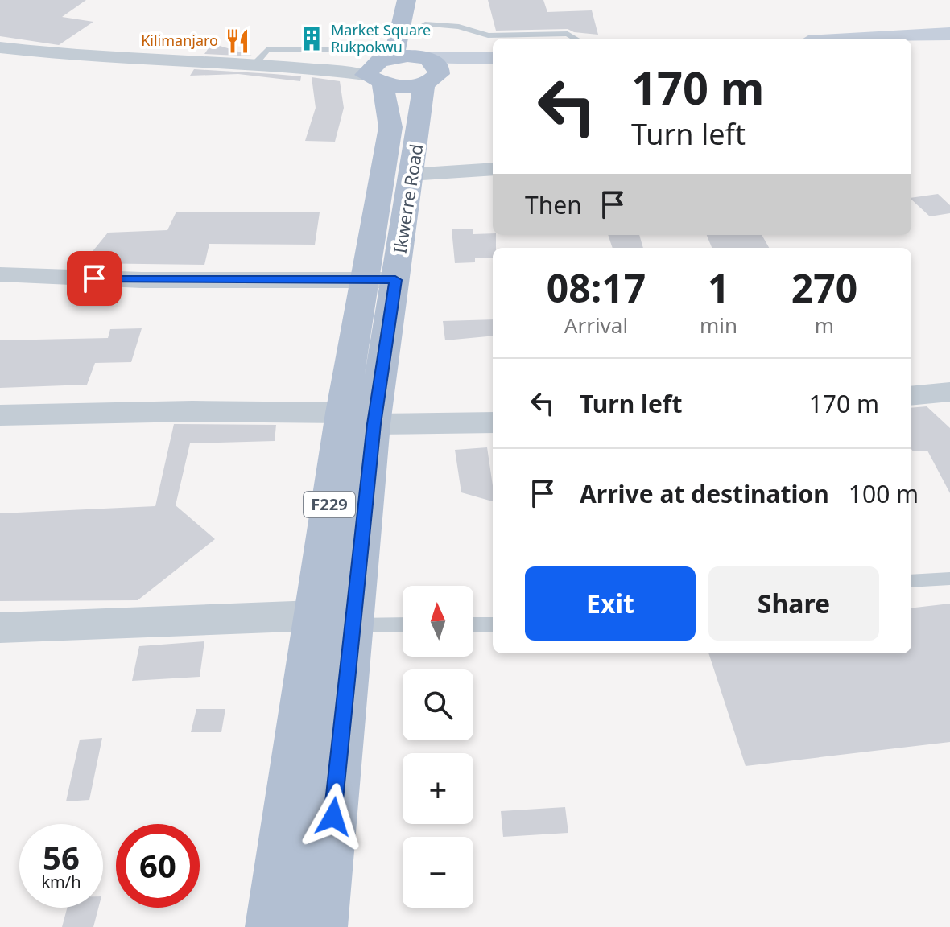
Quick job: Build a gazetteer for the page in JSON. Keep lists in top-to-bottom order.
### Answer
{
  "streets": {
    "main road": ["Ikwerre Road", "F229"]
  },
  "crossings": [
    ["Ikwerre Road", "F229"]
  ],
  "places": {
    "building": ["Market Square Rukpokwu"],
    "restaurant": ["Kilimanjaro"]
  },
  "north": "top",
  "page": {
    "turn": ["170 m", "Turn left"],
    "then": "Then",
    "eta": [
      "08:17",
      "Arrival",
      "1",
      "min",
      "270",
      "m"
    ],
    "list": [
      {
        "name": "Turn left",
        "value": "170 m"
      },
      {
        "name": "Arrive at destination",
        "value": "100 m"
      }
    ],
    "buttons": ["Exit", "Share"],
    "map_buttons": ["+", "−"],
    "speed": "56 km/h",
    "limit": "60"
  }
}
